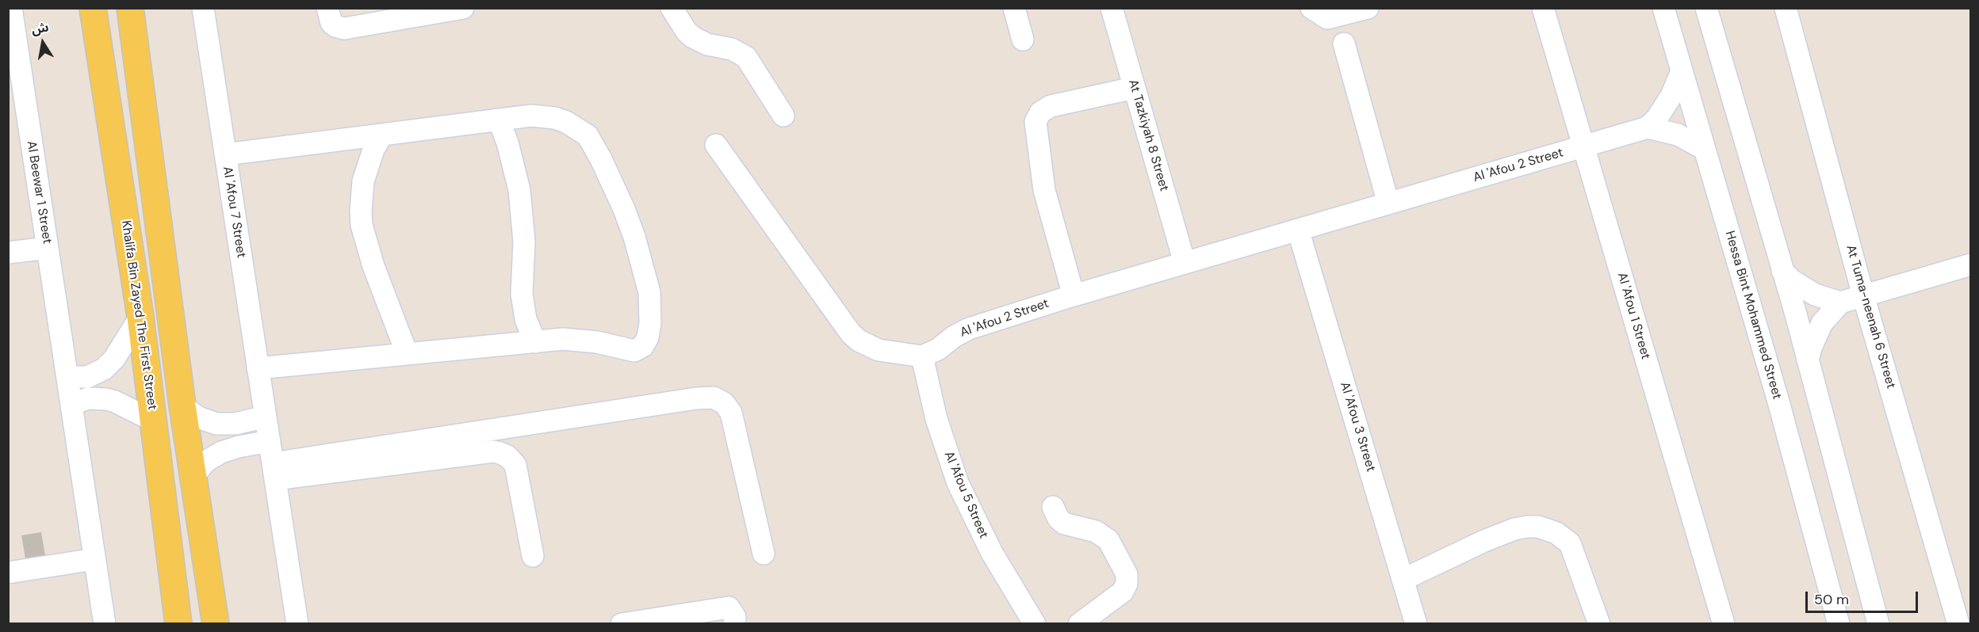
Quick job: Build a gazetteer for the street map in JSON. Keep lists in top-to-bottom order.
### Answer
{
  "streets": {
    "main road": ["Khalifa Bin Zayed The First Street"],
    "street": [
      "At Tazkiyah 8 Street",
      "Al 'Afou 2 Street",
      "Al Beewar 1 Street",
      "Al 'Afou 7 Street",
      "Hessa Bint Mohammed Street",
      "Al 'Afou 1 Street",
      "At Tuma-neenah 6 Street",
      "Al 'Afou 3 Street",
      "Al 'Afou 5 Street"
    ]
  },
  "crossings": [
    ["At Tazkiyah 8 Street", "Al 'Afou 2 Street"],
    ["Al 'Afou 2 Street", "Hessa Bint Mohammed Street"],
    ["Al 'Afou 2 Street", "Al 'Afou 1 Street"],
    ["Al 'Afou 2 Street", "Al 'Afou 3 Street"],
    ["Al 'Afou 2 Street", "Al 'Afou 5 Street"]
  ],
  "scale_bar": "50 m",
  "north": "top"
}
